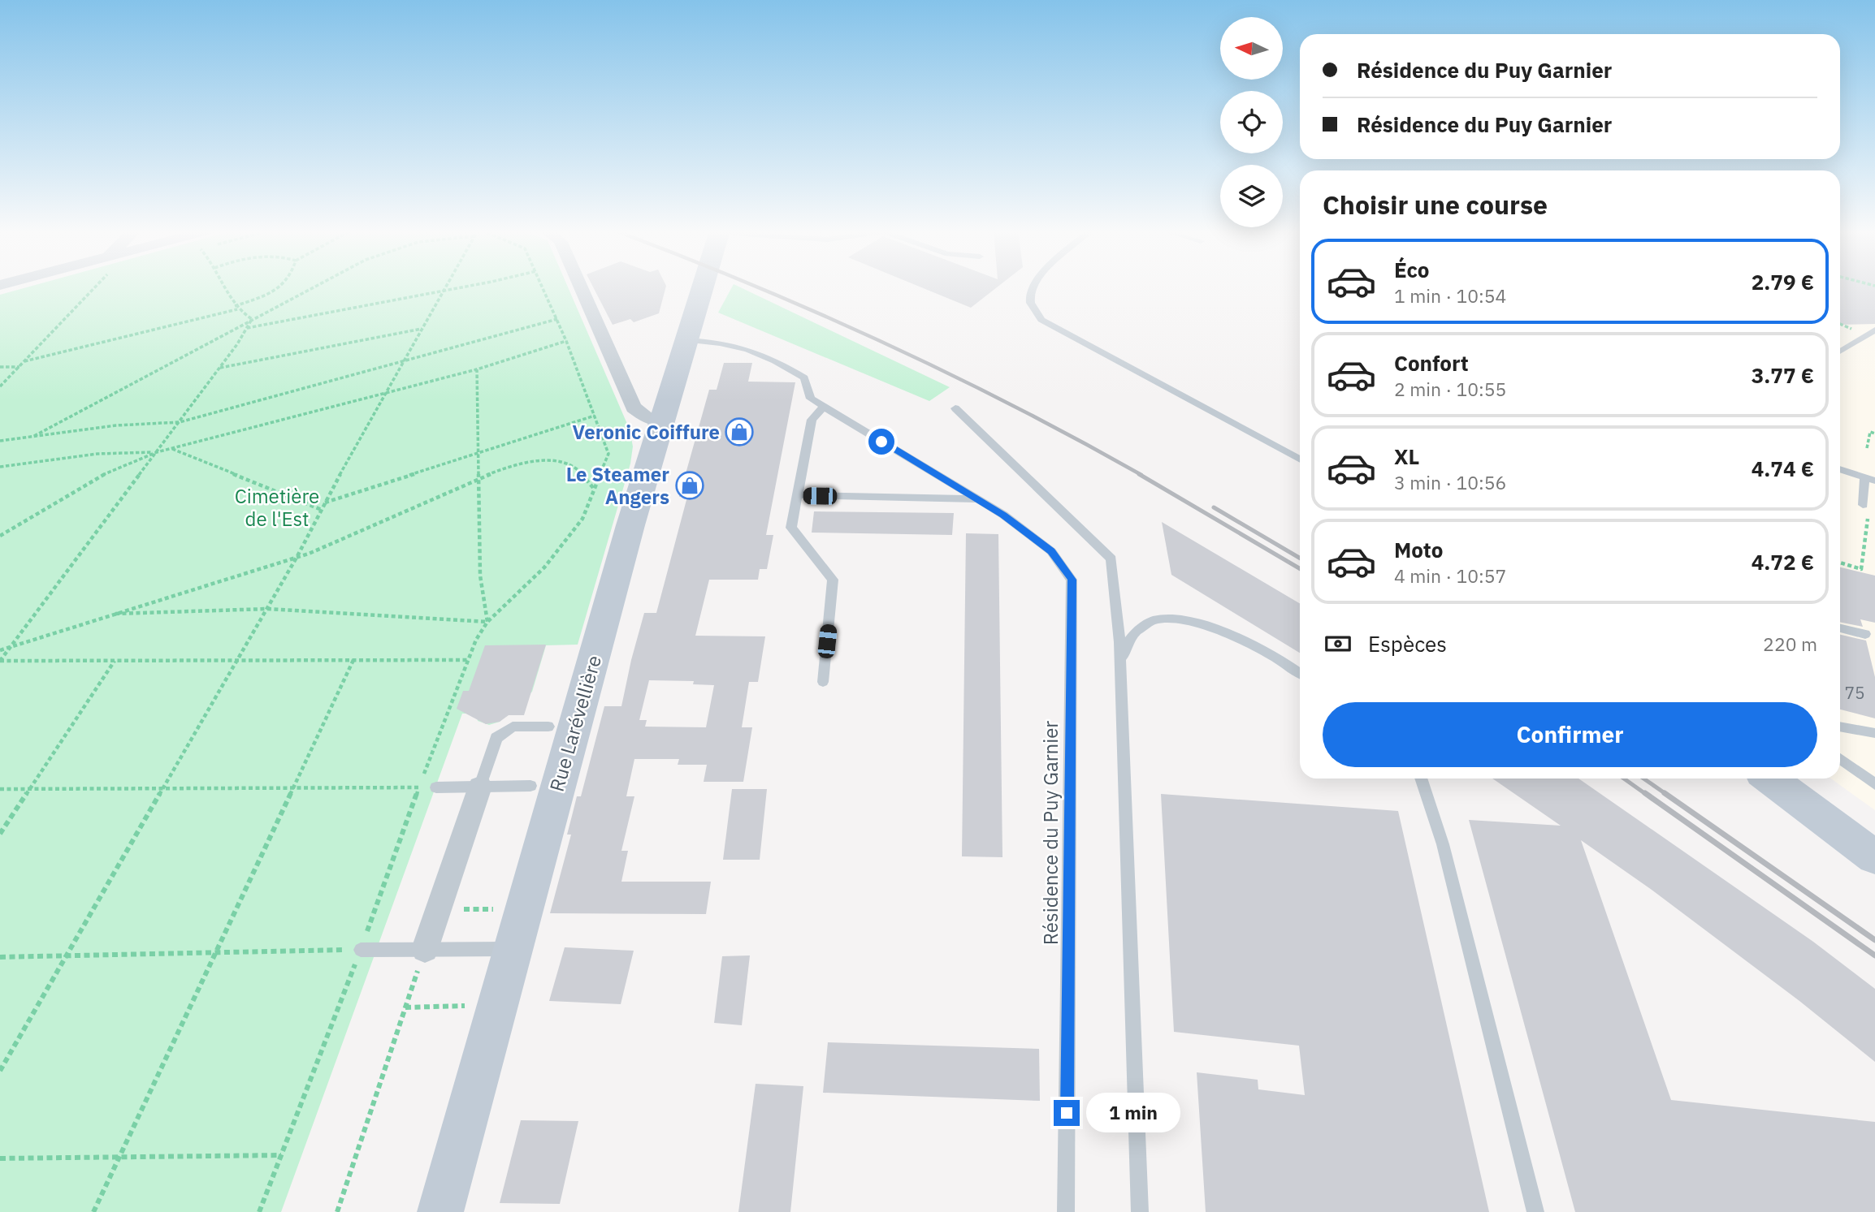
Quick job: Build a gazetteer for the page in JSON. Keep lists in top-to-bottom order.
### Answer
{
  "streets": {
    "street": ["Rue Larévellière"],
    "lane": ["Résidence du Puy Garnier"]
  },
  "crossings": [
    ["Rue Larévellière", "Résidence du Puy Garnier"]
  ],
  "parks": ["Cimetière de l'Est"],
  "places": {
    "shop": ["Veronic Coiffure", "Le Steamer Angers"]
  },
  "house_numbers": ["75"],
  "north": "left",
  "page": {
    "banner": ["Résidence du Puy Garnier", "Résidence du Puy Garnier"],
    "heading": "Choisir une course",
    "list": [
      {
        "name": "Éco",
        "note": "1 min · 10:54",
        "value": "2.79 €"
      },
      {
        "name": "Confort",
        "note": "2 min · 10:55",
        "value": "3.77 €"
      },
      {
        "name": "XL",
        "note": "3 min · 10:56",
        "value": "4.74 €"
      },
      {
        "name": "Moto",
        "note": "4 min · 10:57",
        "value": "4.72 €"
      }
    ],
    "pay": ["Espèces", "220 m"],
    "buttons": "Confirmer",
    "bubble": "1 min"
  }
}
